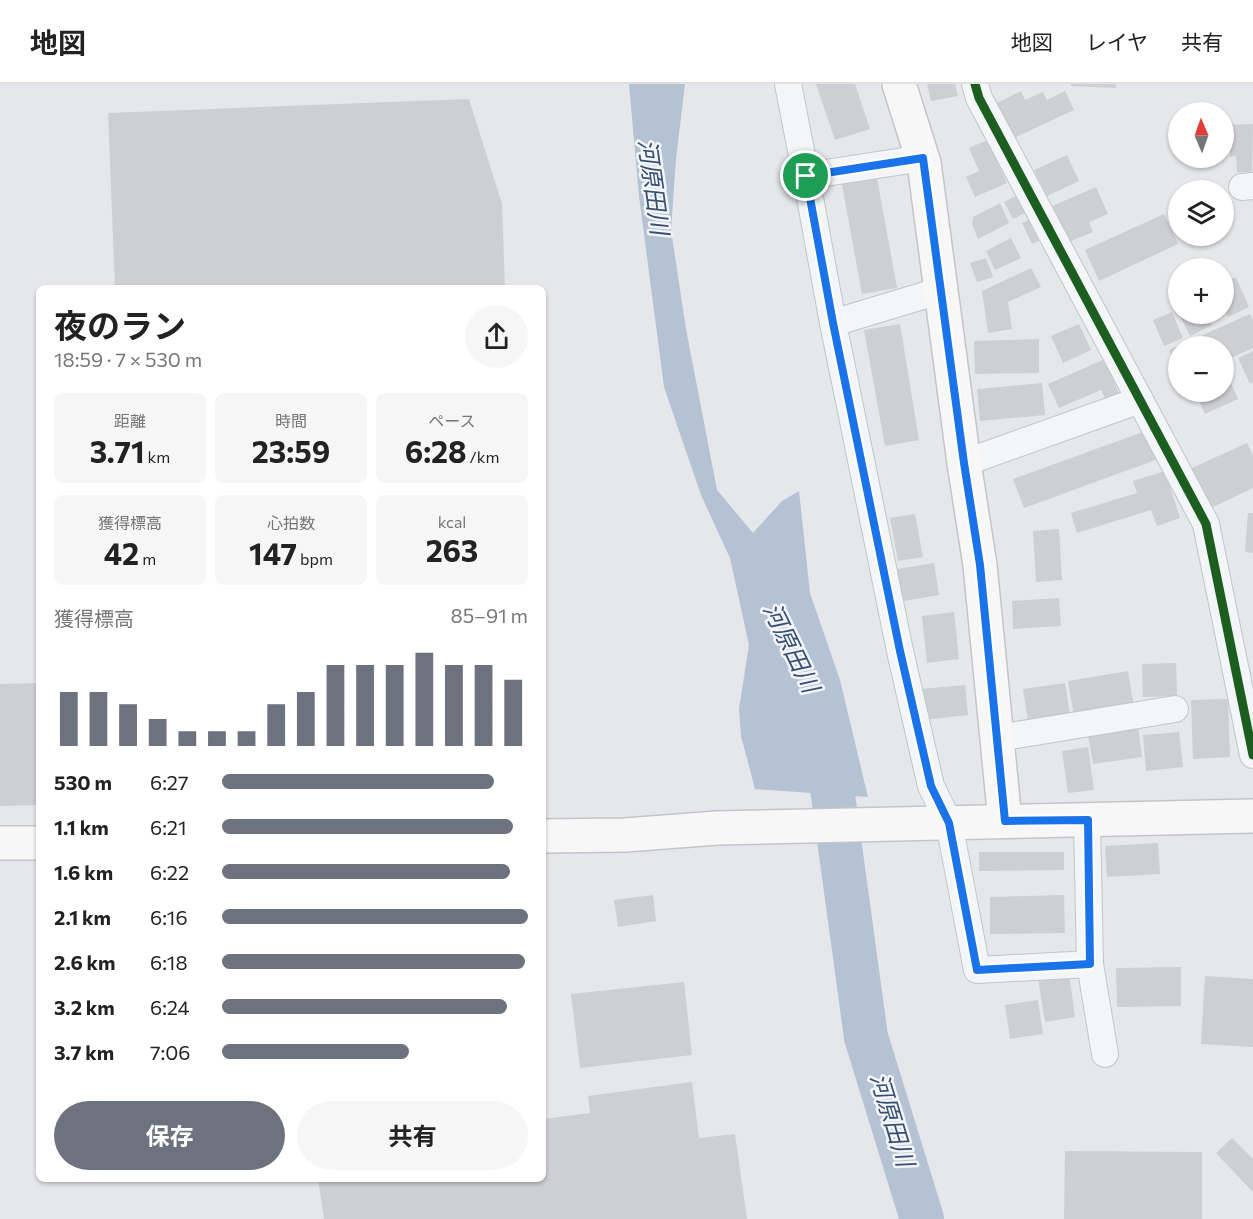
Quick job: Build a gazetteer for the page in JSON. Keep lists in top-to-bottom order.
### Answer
{
  "water": ["河原田川"],
  "north": "top",
  "page": {
    "header": "地図",
    "nav": ["地図", "レイヤ", "共有"],
    "map_buttons": ["+", "−"],
    "heading": ["夜のラン", "18:59 · 7 × 530 m"],
    "stats": [
      ["距離", "3.71 km"],
      ["時間", "23:59"],
      ["ペース", "6:28 /km"],
      ["獲得標高", "42 m"],
      ["心拍数", "147 bpm"],
      ["kcal", "263"]
    ],
    "chart": ["獲得標高", "85–91 m"],
    "list": [
      {
        "name": "530 m",
        "note": "6:27"
      },
      {
        "name": "1.1 km",
        "note": "6:21"
      },
      {
        "name": "1.6 km",
        "note": "6:22"
      },
      {
        "name": "2.1 km",
        "note": "6:16"
      },
      {
        "name": "2.6 km",
        "note": "6:18"
      },
      {
        "name": "3.2 km",
        "note": "6:24"
      },
      {
        "name": "3.7 km",
        "note": "7:06"
      }
    ],
    "buttons": ["保存", "共有"]
  }
}
